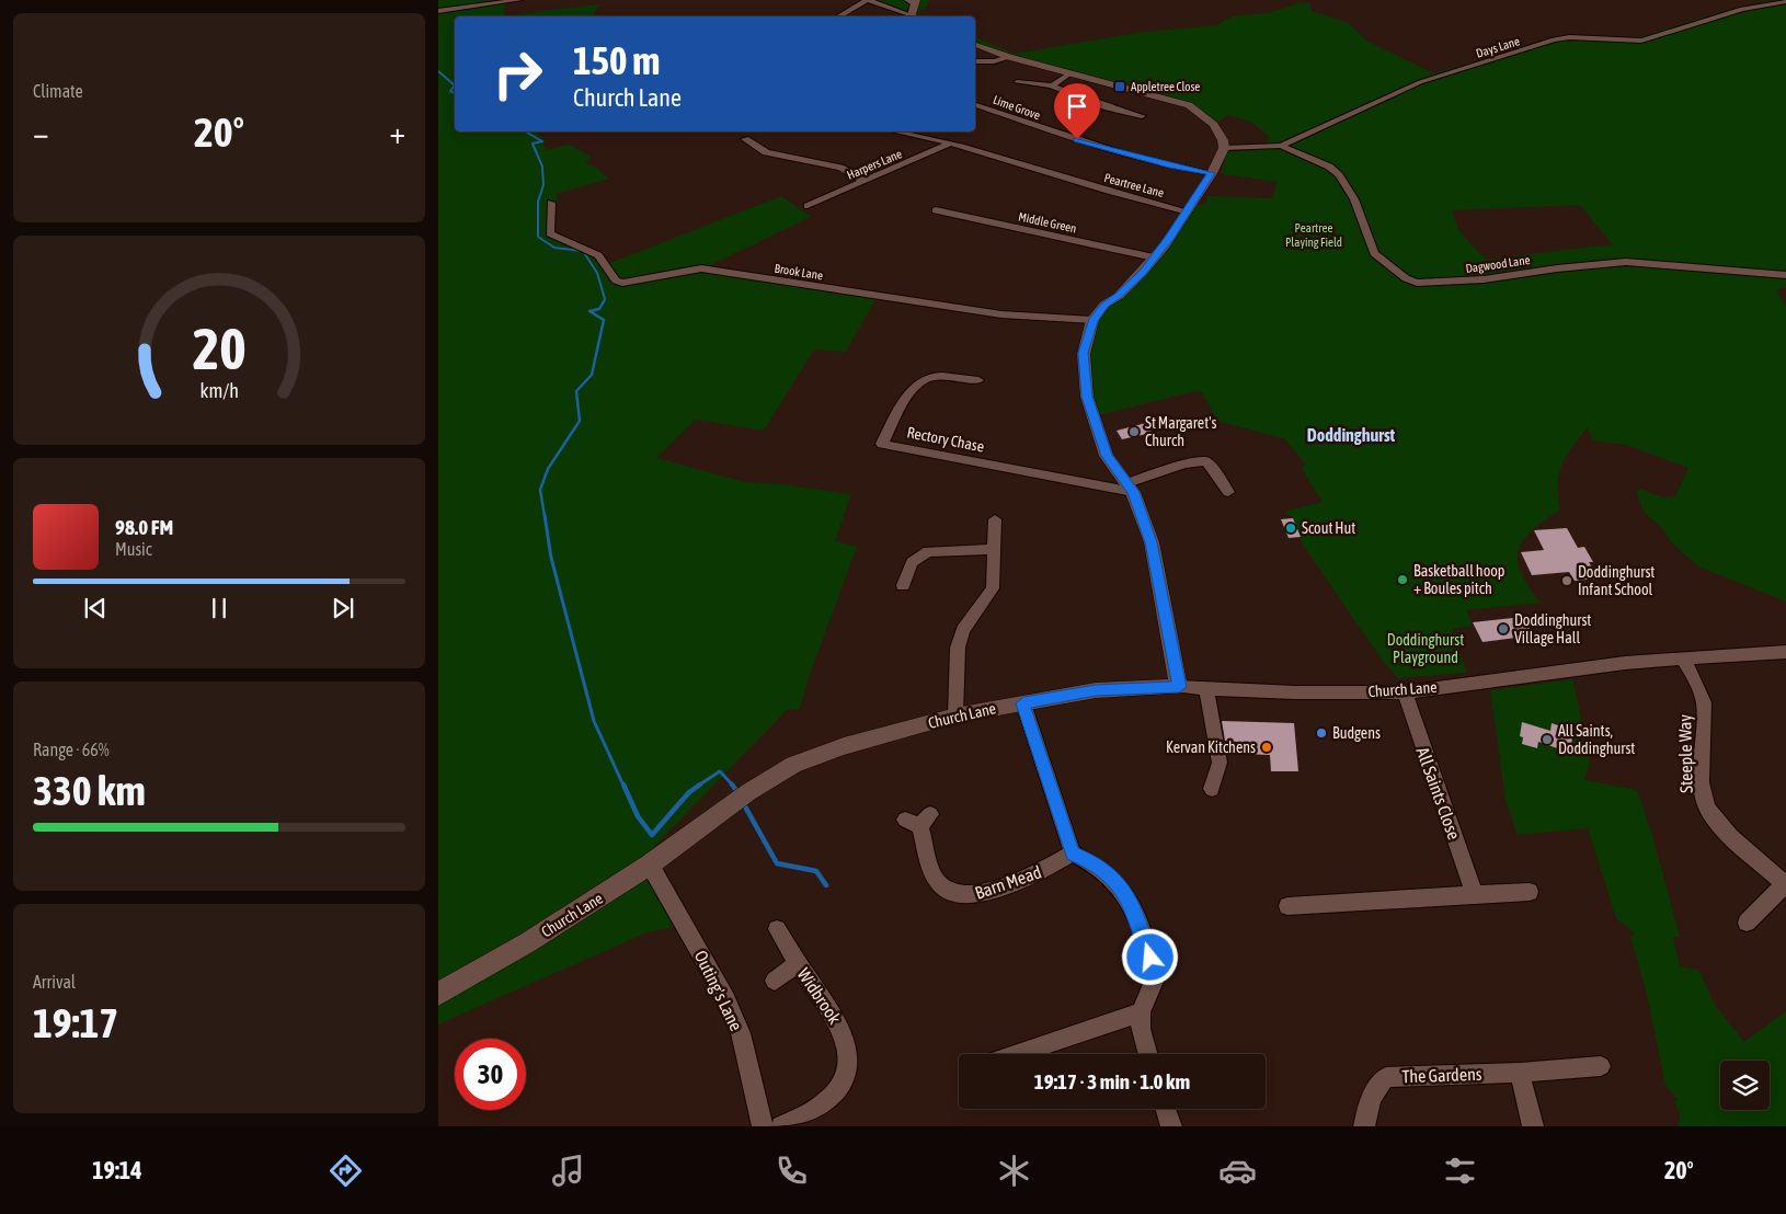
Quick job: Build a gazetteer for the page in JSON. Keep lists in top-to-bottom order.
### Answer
{
  "streets": {
    "street": [
      "Days Lane",
      "Lime Grove",
      "Harpers Lane",
      "Peartree Lane",
      "Middle Green",
      "Dagwood Lane",
      "Brook Lane",
      "Rectory Chase",
      "Church Lane",
      "Steeple Way",
      "All Saints Close",
      "Barn Mead",
      "Outing's Lane",
      "Widbrook",
      "The Gardens"
    ]
  },
  "crossings": [
    ["Days Lane", "Dagwood Lane"],
    ["Harpers Lane", "Peartree Lane"],
    ["Church Lane", "Steeple Way"],
    ["Church Lane", "All Saints Close"],
    ["Church Lane", "Outing's Lane"]
  ],
  "districts": ["Doddinghurst"],
  "parks": ["Peartree Playing Field", "Doddinghurst Playground"],
  "places": {
    "transit": ["Appletree Close"],
    "other": [
      "St Margaret's Church",
      "Scout Hut",
      "Basketball hoop + Boules pitch",
      "Doddinghurst Infant School",
      "Doddinghurst Village Hall",
      "Budgens",
      "All Saints, Doddinghurst",
      "Kervan Kitchens"
    ]
  },
  "page": {
    "tile": [
      "Climate",
      ["Range · 66%", "330 km"],
      ["Arrival", "19:17"]
    ],
    "turn": ["150 m", "Church Lane"],
    "heat": ["−", "20°", "+"],
    "song": ["98.0 FM", "Music"],
    "limit": "30",
    "trip": "19:17 · 3 min · 1.0 km",
    "tabs": ["19:14", "20°"],
    "gauge": ["20", "km/h"]
  }
}
